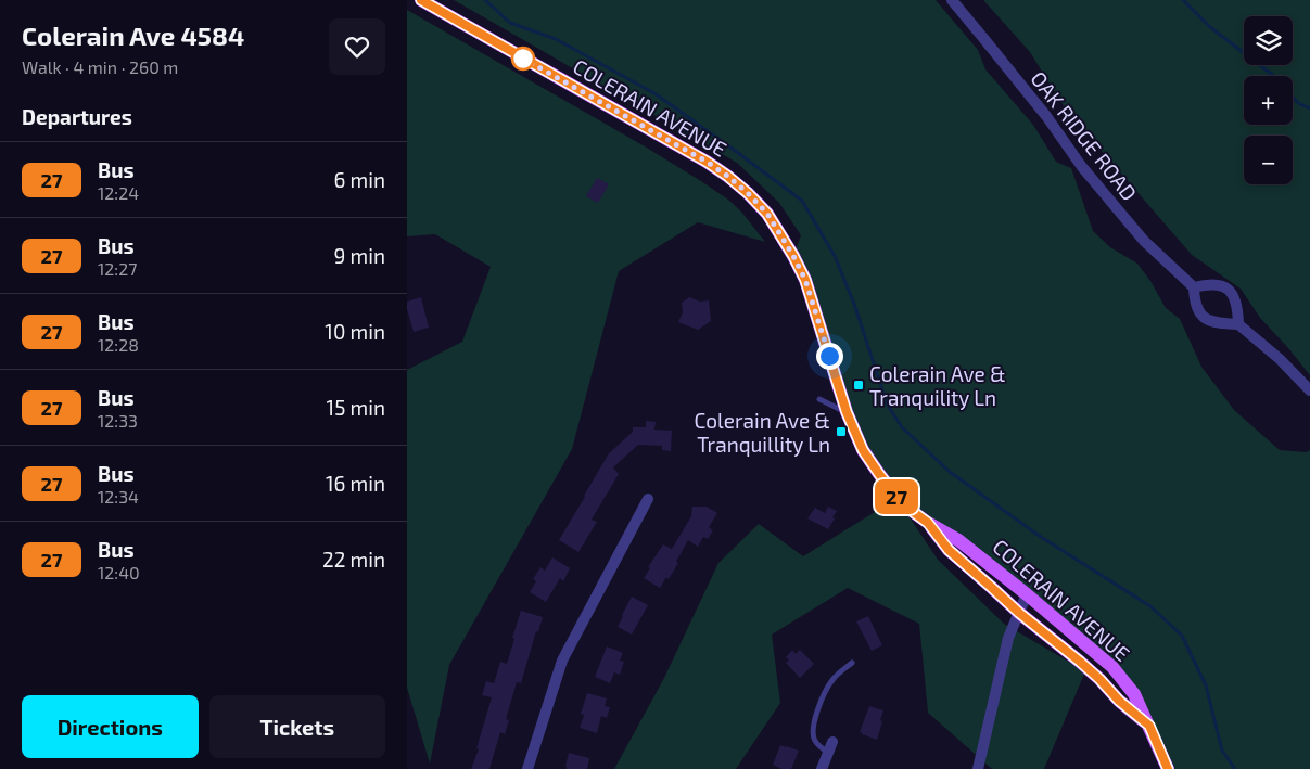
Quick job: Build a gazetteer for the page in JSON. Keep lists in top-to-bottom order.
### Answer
{
  "streets": {
    "main road": ["COLERAIN AVENUE"],
    "street": ["OAK RIDGE ROAD"]
  },
  "places": {
    "transit": ["Colerain Ave & Tranquility Ln", "Colerain Ave & Tranquillity Ln"]
  },
  "lines": ["bus line 27"],
  "page": {
    "heading": [
      ["Colerain Ave 4584", "Walk · 4 min · 260 m"],
      "Departures"
    ],
    "on_map": "27",
    "map_buttons": ["+", "−"],
    "list": [
      {
        "mark": "27",
        "name": "Bus",
        "note": "12:24",
        "value": "6 min"
      },
      {
        "mark": "27",
        "name": "Bus",
        "note": "12:27",
        "value": "9 min"
      },
      {
        "mark": "27",
        "name": "Bus",
        "note": "12:28",
        "value": "10 min"
      },
      {
        "mark": "27",
        "name": "Bus",
        "note": "12:33",
        "value": "15 min"
      },
      {
        "mark": "27",
        "name": "Bus",
        "note": "12:34",
        "value": "16 min"
      },
      {
        "mark": "27",
        "name": "Bus",
        "note": "12:40",
        "value": "22 min"
      }
    ],
    "buttons": ["Directions", "Tickets"]
  }
}
